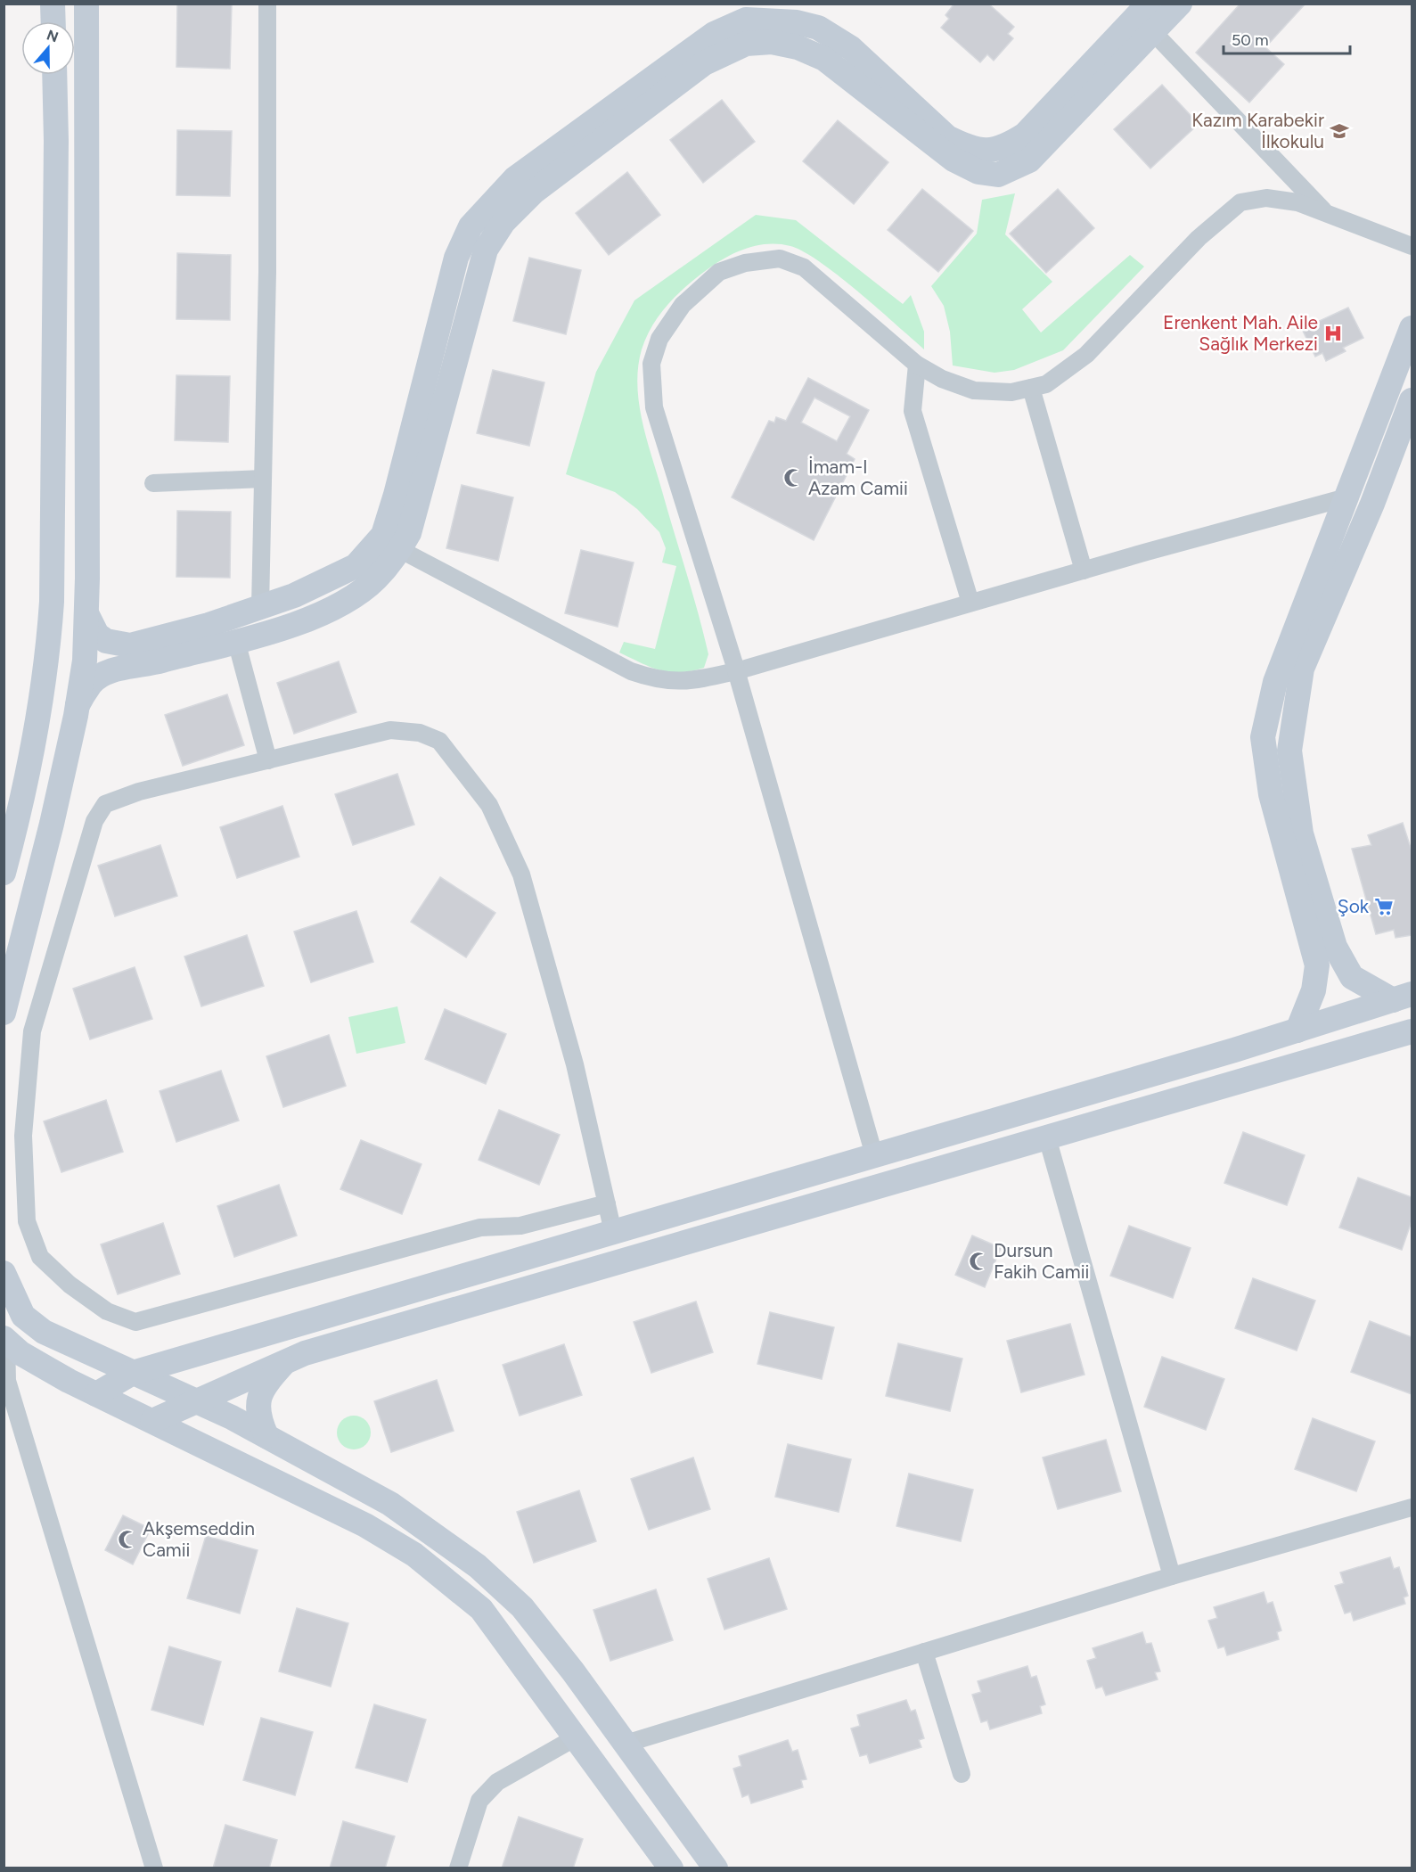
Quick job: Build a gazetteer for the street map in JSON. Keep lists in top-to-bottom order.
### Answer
{
  "places": {
    "school or university": ["Kazım Karabekir İlkokulu"],
    "hospital": ["Erenkent Mah. Aile Sağlık Merkezi"],
    "mosque": ["İmam-I Azam Camii", "Dursun Fakih Camii", "Akşemseddin Camii"],
    "supermarket": ["Şok"]
  },
  "scale_bar": "50 m",
  "north": "top"
}
